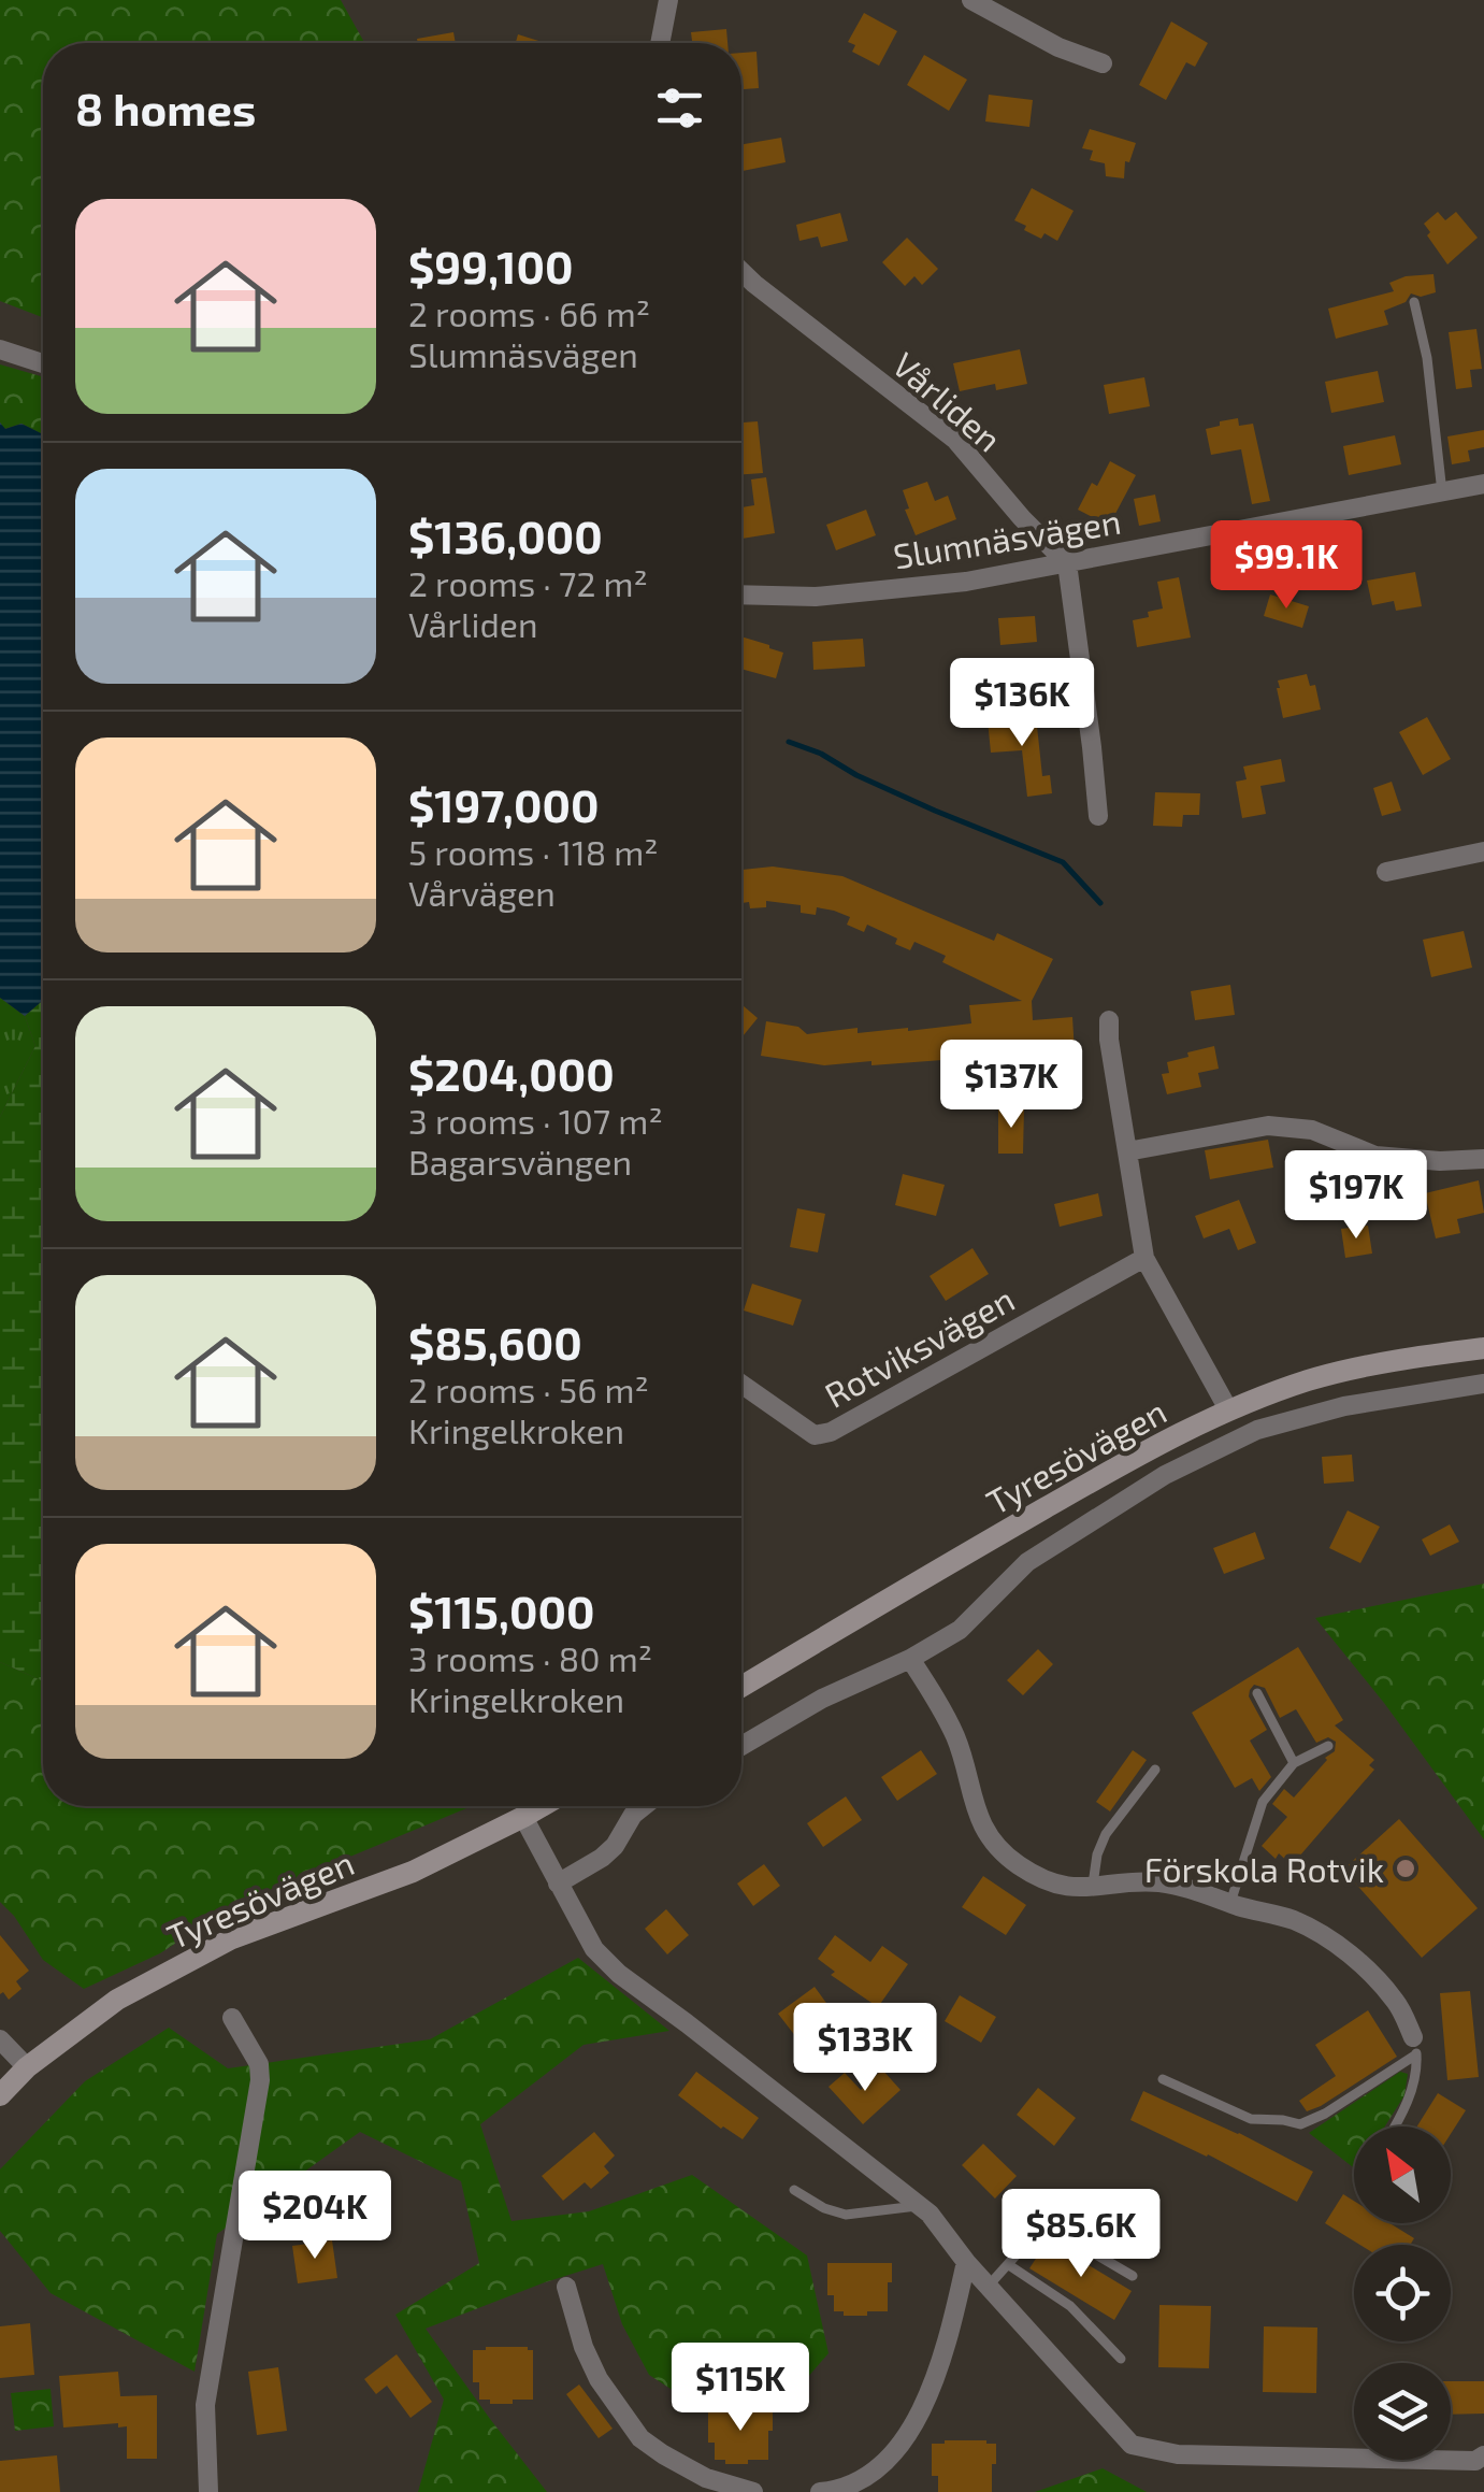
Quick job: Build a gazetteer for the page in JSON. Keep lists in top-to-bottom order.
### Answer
{
  "streets": {
    "main road": ["Tyresövägen"],
    "street": ["Vårliden", "Slumnäsvägen", "Rotviksvägen"]
  },
  "crossings": [
    ["Vårliden", "Slumnäsvägen"]
  ],
  "places": ["Förskola Rotvik"],
  "north": "top left",
  "page": {
    "heading": "8 homes",
    "list": [
      {
        "name": "$99,100",
        "note": "2 rooms · 66 m² · Slumnäsvägen"
      },
      {
        "name": "$136,000",
        "note": "2 rooms · 72 m² · Vårliden"
      },
      {
        "name": "$197,000",
        "note": "5 rooms · 118 m² · Vårvägen"
      },
      {
        "name": "$204,000",
        "note": "3 rooms · 107 m² · Bagarsvängen"
      },
      {
        "name": "$85,600",
        "note": "2 rooms · 56 m² · Kringelkroken"
      },
      {
        "name": "$115,000",
        "note": "3 rooms · 80 m² · Kringelkroken"
      }
    ],
    "price": [
      "$99.1K",
      "$136K",
      "$137K",
      "$197K",
      "$133K",
      "$204K",
      "$85.6K",
      "$115K"
    ]
  }
}
